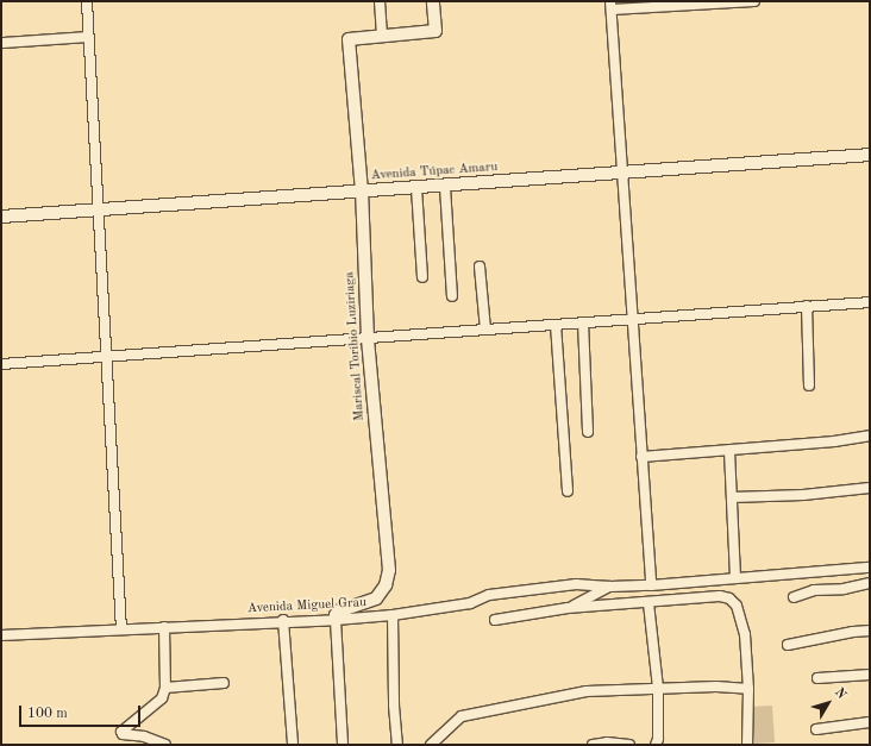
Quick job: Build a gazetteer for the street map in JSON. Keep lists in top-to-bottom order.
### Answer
{
  "streets": {
    "street": ["Avenida Túpac Amaru", "Mariscal Toribio Luziriaga", "Avenida Miguel Grau"]
  },
  "crossings": [
    ["Avenida Túpac Amaru", "Mariscal Toribio Luziriaga"],
    ["Mariscal Toribio Luziriaga", "Avenida Miguel Grau"]
  ],
  "scale_bar": "100 m",
  "north": "top right"
}
